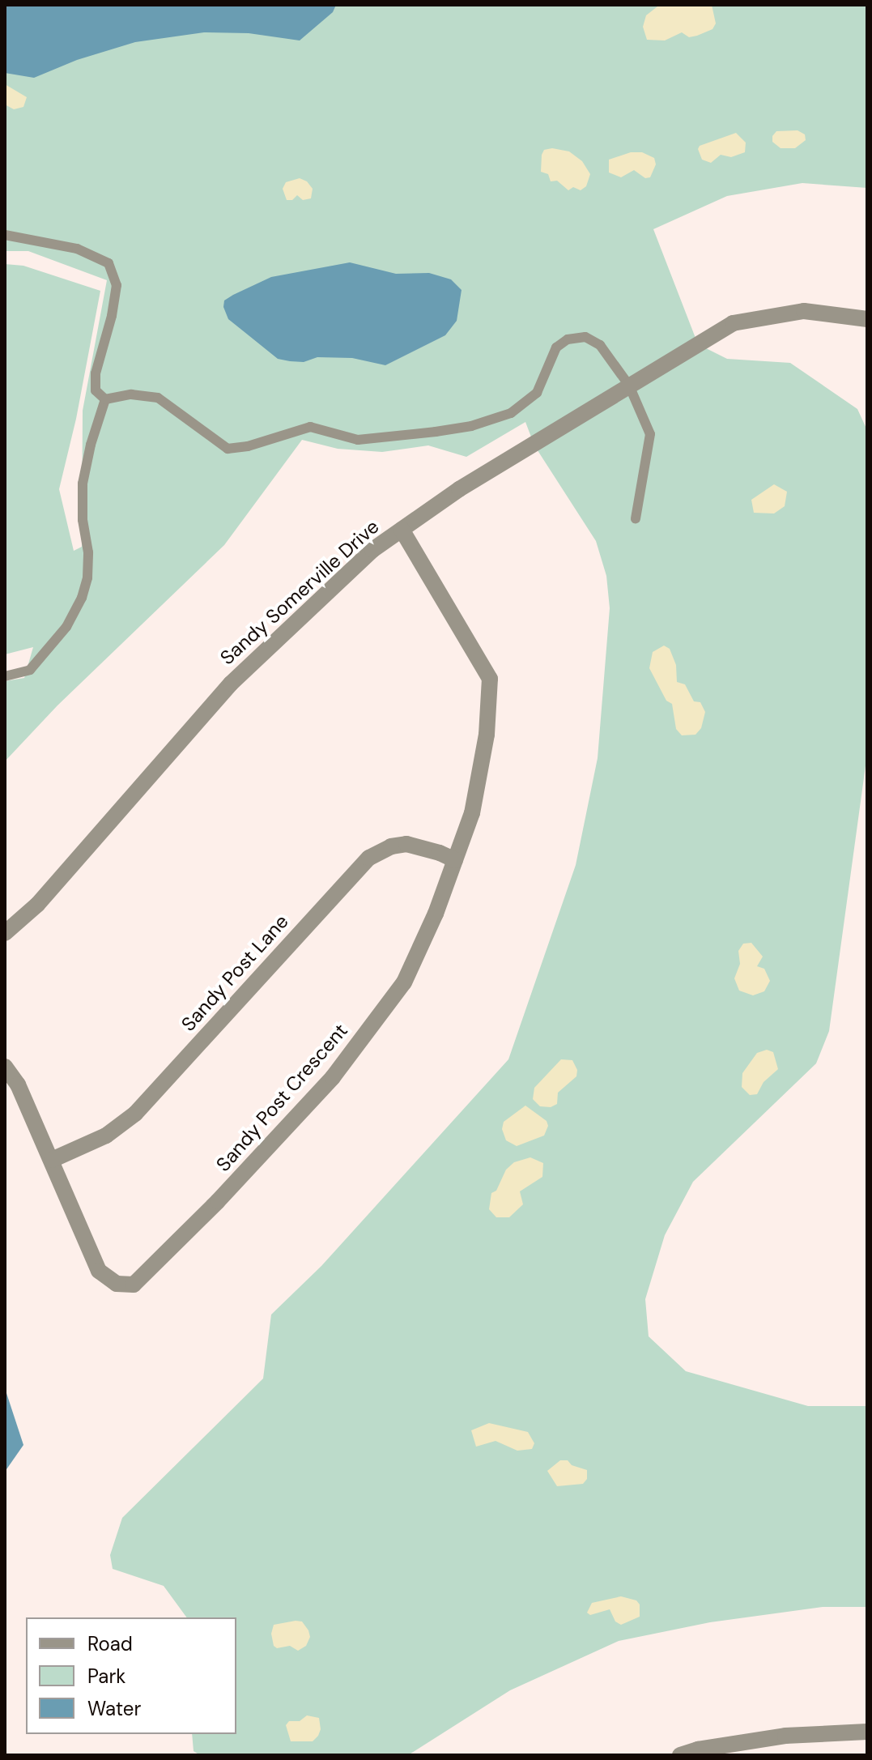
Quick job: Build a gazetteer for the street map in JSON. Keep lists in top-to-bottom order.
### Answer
{
  "streets": {
    "street": ["Sandy Somerville Drive", "Sandy Post Lane", "Sandy Post Crescent"]
  },
  "crossings": [
    ["Sandy Somerville Drive", "Sandy Post Crescent"],
    ["Sandy Post Lane", "Sandy Post Crescent"]
  ],
  "legend": ["Road", "Park", "Water"]
}
